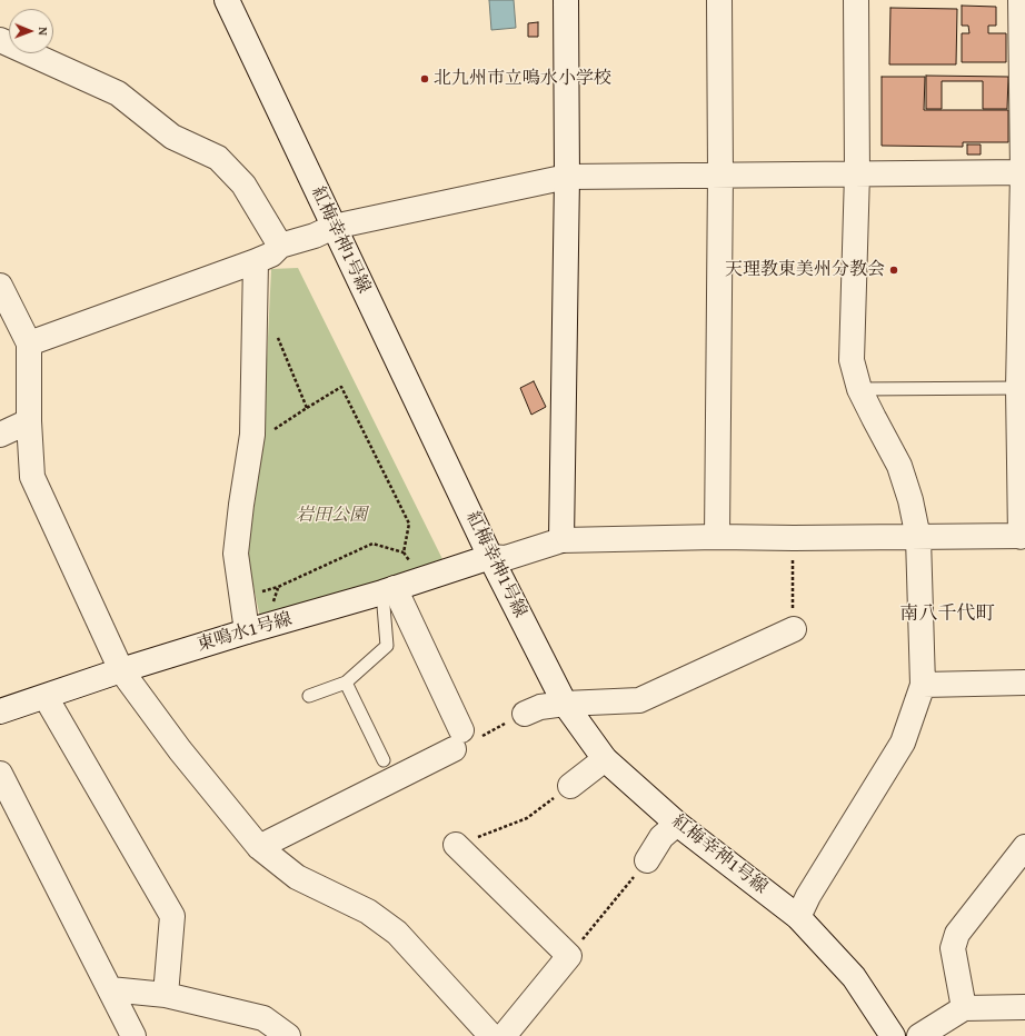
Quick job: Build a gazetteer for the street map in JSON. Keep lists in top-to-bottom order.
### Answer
{
  "streets": {
    "street": ["紅梅幸神1号線", "東鳴水1号線"]
  },
  "crossings": [
    ["紅梅幸神1号線", "東鳴水1号線"]
  ],
  "districts": ["南八千代町"],
  "parks": ["岩田公園"],
  "places": ["北九州市立鳴水小学校", "天理教東美州分教会"],
  "north": "right"
}
